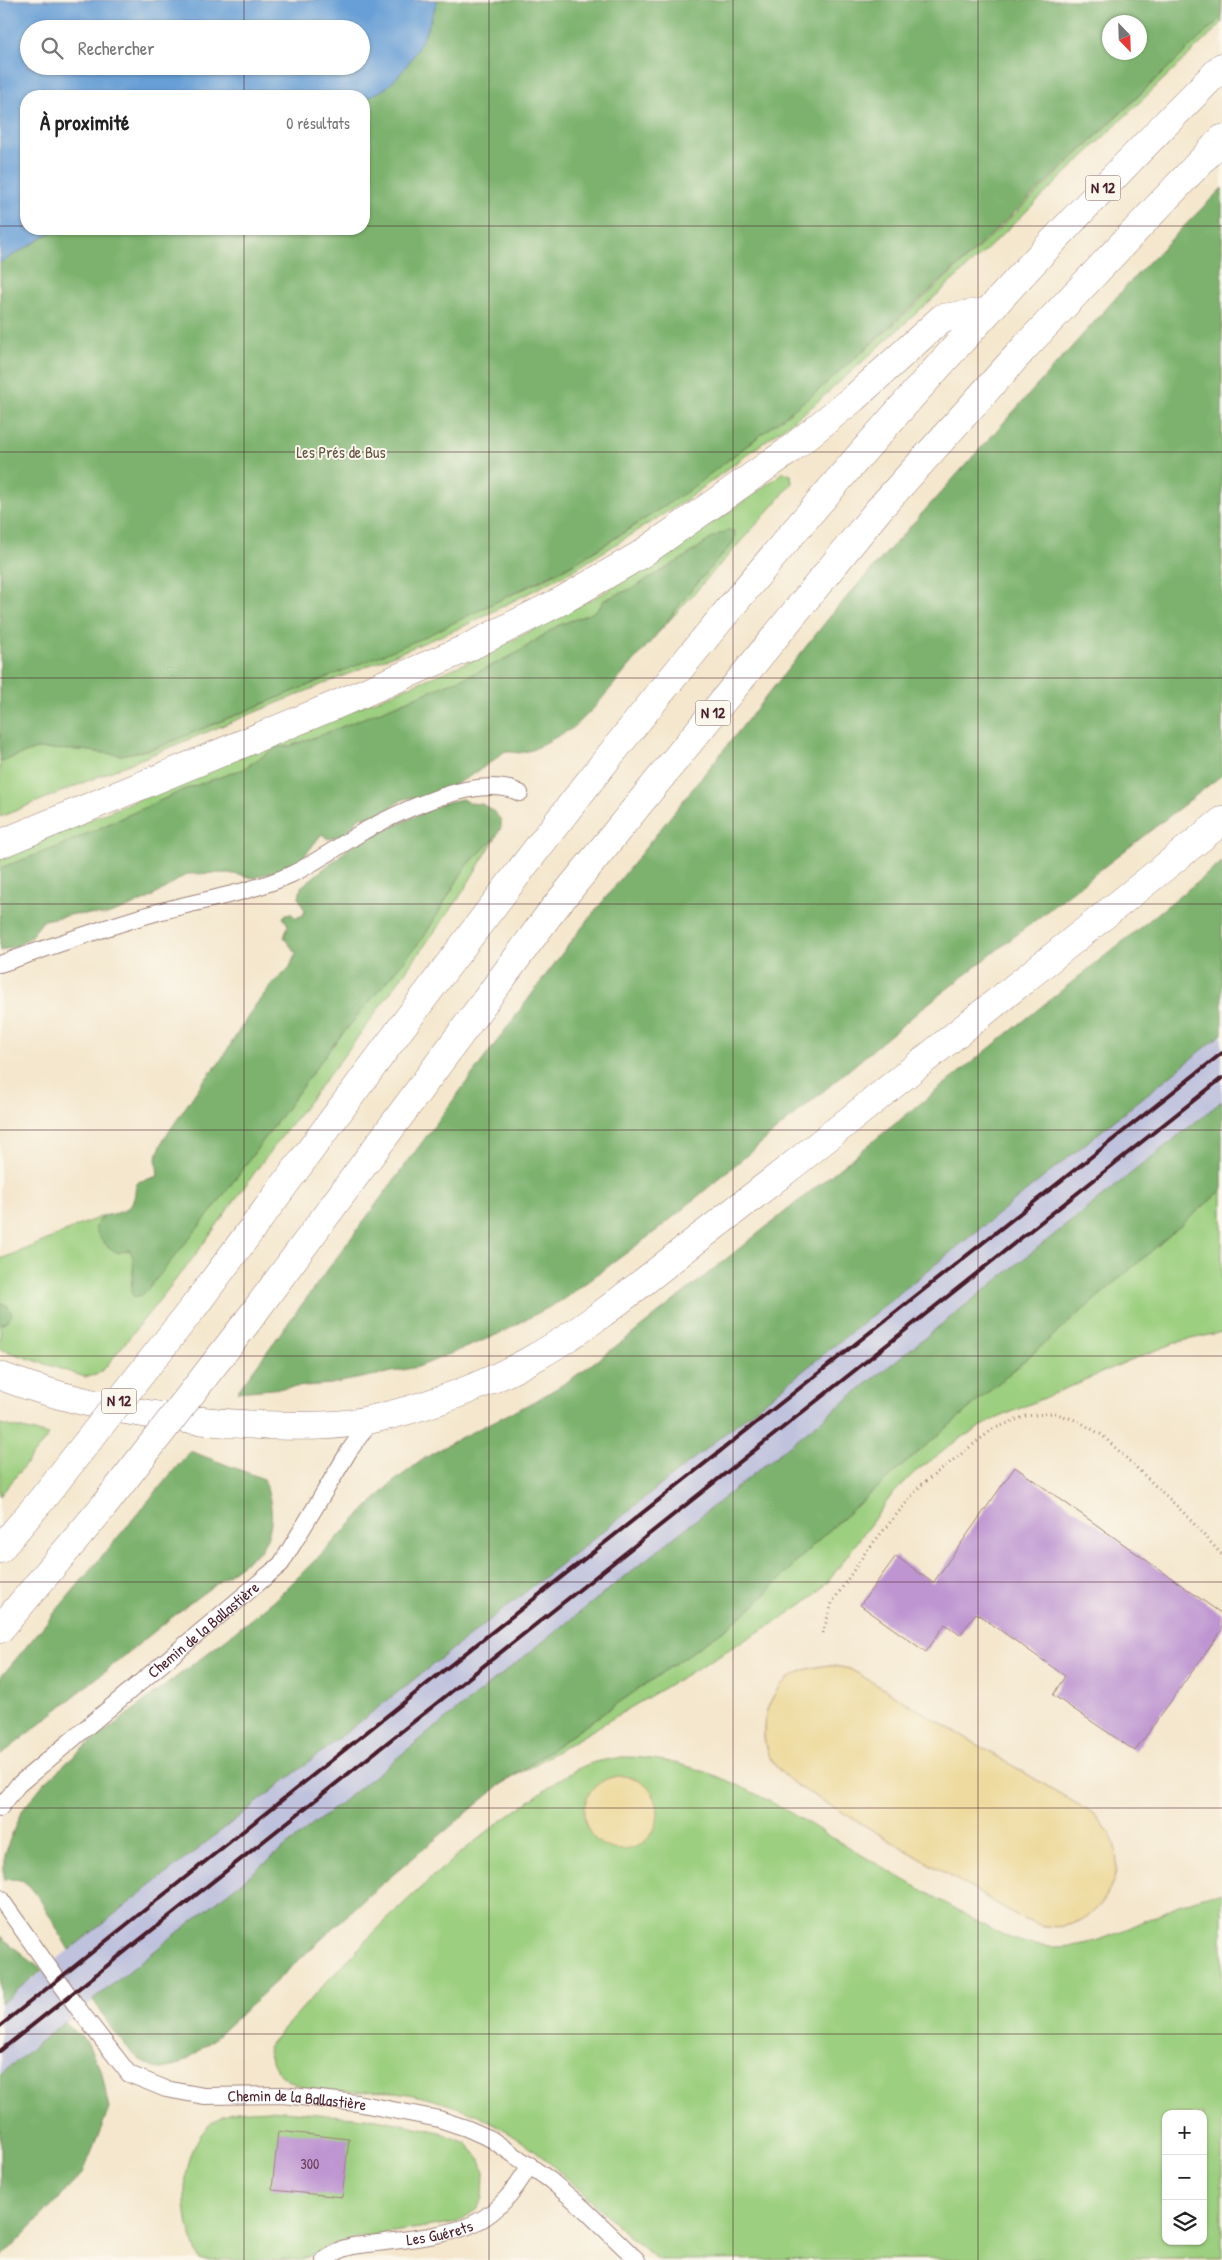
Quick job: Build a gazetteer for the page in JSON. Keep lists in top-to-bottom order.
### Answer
{
  "streets": {
    "main road": ["N 12"],
    "lane": ["Chemin de la Ballastière", "Les Guérets"]
  },
  "crossings": [
    ["Chemin de la Ballastière", "Les Guérets"]
  ],
  "parks": ["Les Prés de Bus"],
  "house_numbers": ["300"],
  "north": "bottom right",
  "page": {
    "search": "Rechercher",
    "heading": ["À proximité", "0 résultats"],
    "map_buttons": ["+", "−"]
  }
}
